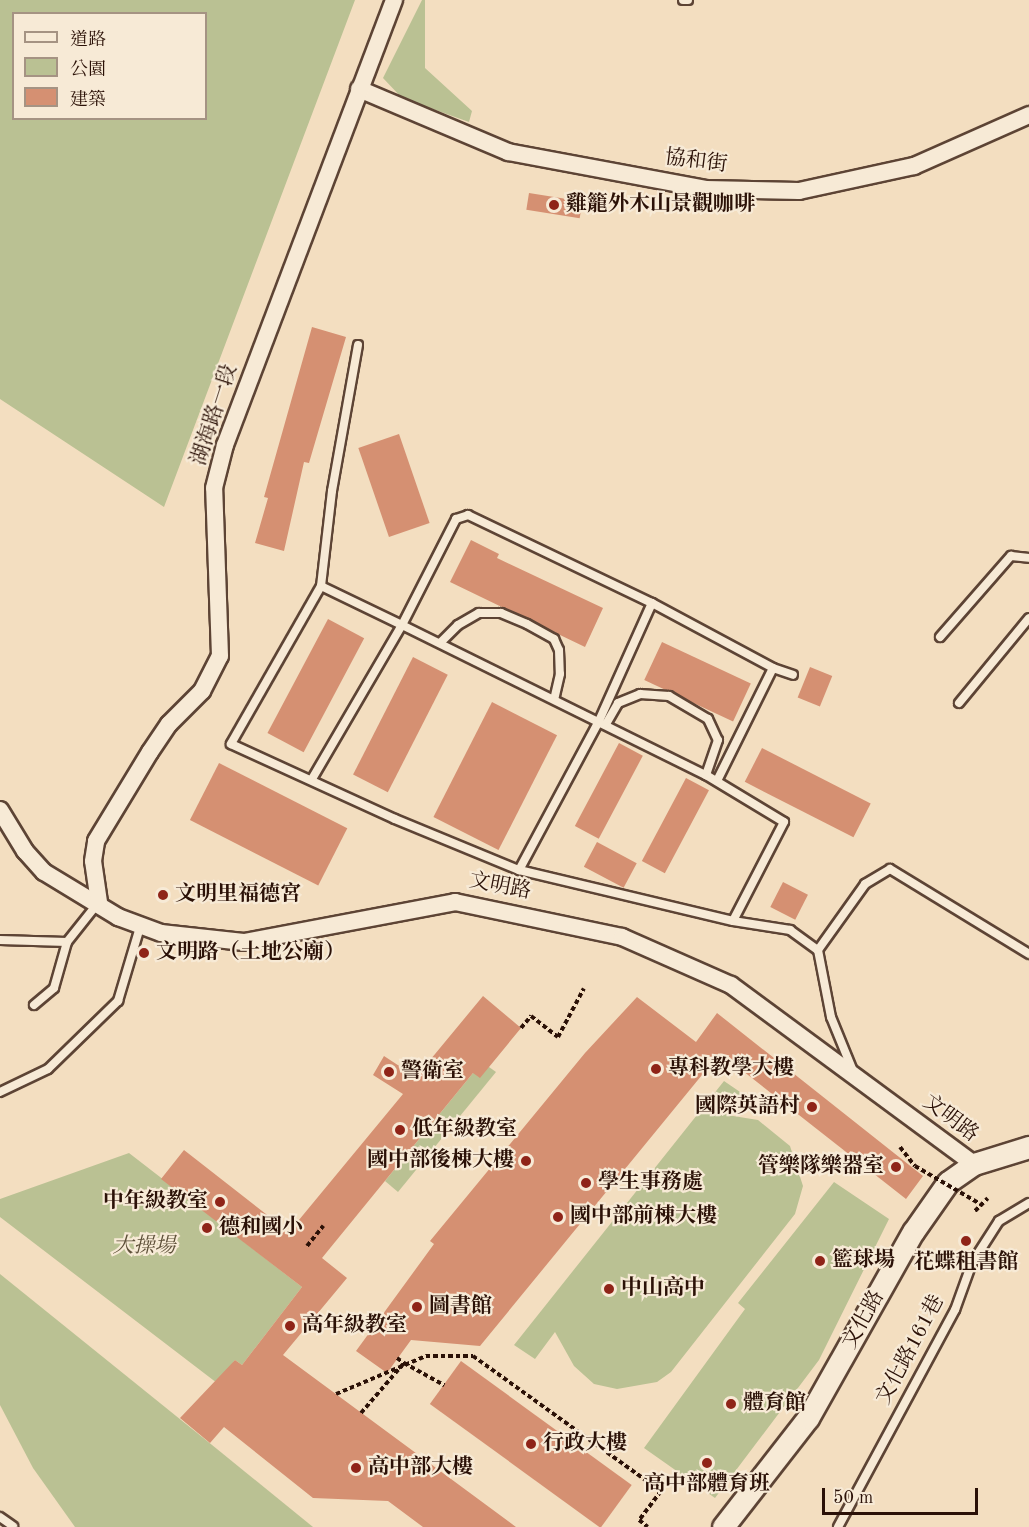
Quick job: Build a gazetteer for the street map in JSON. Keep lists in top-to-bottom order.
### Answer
{
  "streets": {
    "street": [
      "協和街",
      "湖海路一段",
      "文明路",
      "文化路"
    ],
    "lane": ["文化路161巷"]
  },
  "crossings": [
    ["協和街", "湖海路一段"],
    ["湖海路一段", "文明路"],
    ["文明路", "文化路"]
  ],
  "parks": ["大操場"],
  "places": [
    "雞籠外木山景觀咖啡",
    "文明里福德宮",
    "文明路（土地公廟）",
    "專科教學大樓",
    "警衛室",
    "國際英語村",
    "低年級教室",
    "國中部後棟大樓",
    "管樂隊樂器室",
    "學生事務處",
    "中年級教室",
    "國中部前棟大樓",
    "德和國小",
    "花蝶租書館",
    "籃球場",
    "中山高中",
    "圖書館",
    "高年級教室",
    "體育館",
    "行政大樓",
    "高中部體育班",
    "高中部大樓"
  ],
  "legend": ["道路", "公園", "建築"],
  "scale_bar": "50 m"
}
